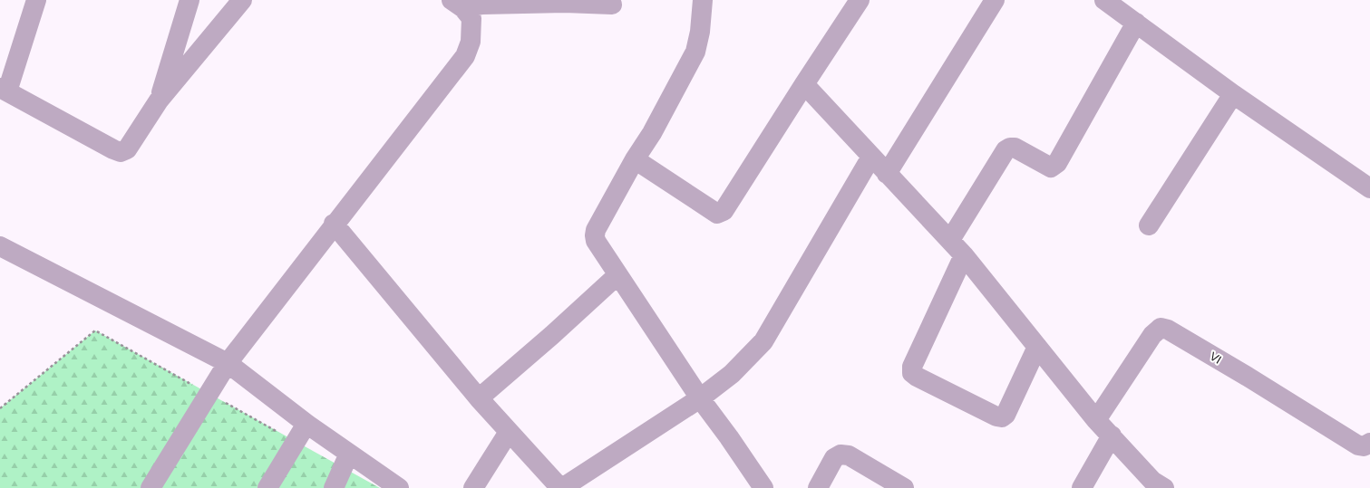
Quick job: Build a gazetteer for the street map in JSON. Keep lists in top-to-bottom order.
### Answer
{
  "streets": {
    "street": ["VI"]
  }
}
